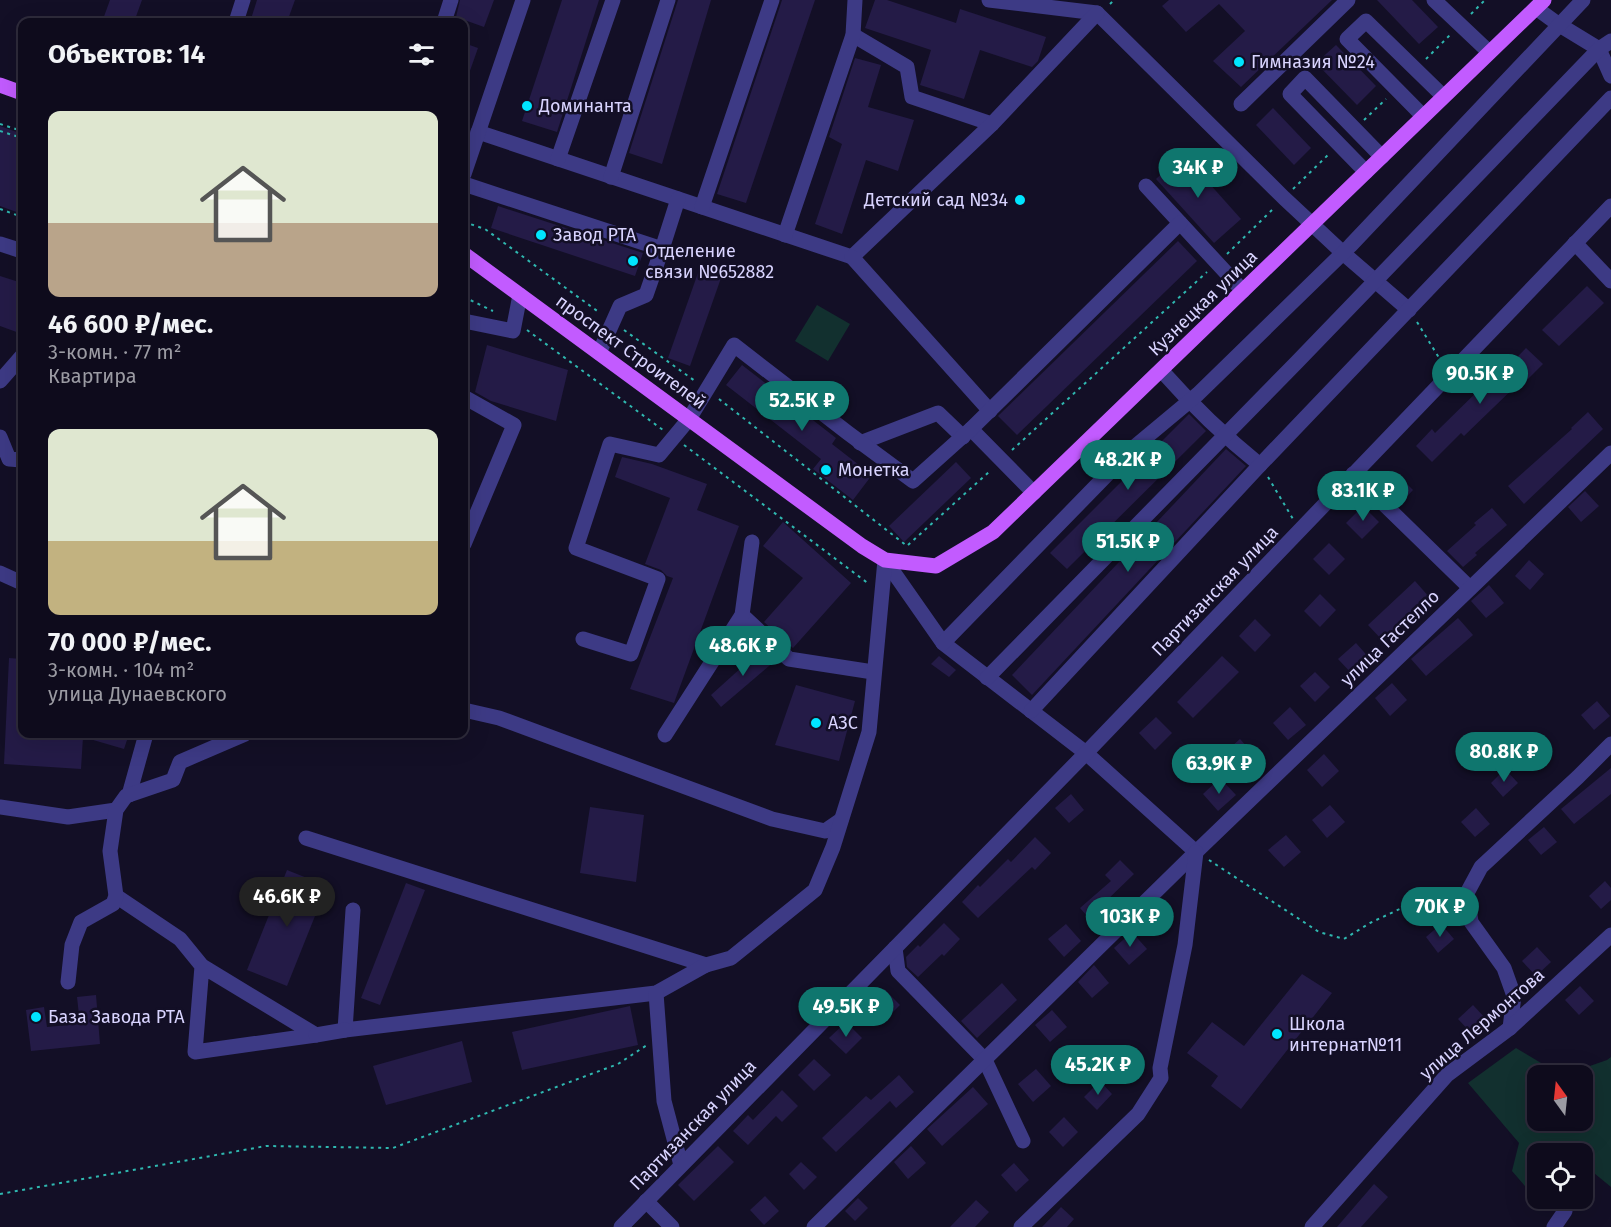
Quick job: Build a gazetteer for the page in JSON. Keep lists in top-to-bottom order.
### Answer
{
  "streets": {
    "main road": ["Кузнецкая улица", "проспект Строителей"],
    "street": ["Партизанская улица", "улица Гастелло", "улица Лермонтова"]
  },
  "crossings": [
    ["Кузнецкая улица", "проспект Строителей"]
  ],
  "places": [
    "Гимназия №24",
    "Доминанта",
    "Детский сад №34",
    "Завод РТА",
    "Отделение связи №652882",
    "Монетка",
    "АЗС",
    "База Завода РТА",
    "Школа интернат№11"
  ],
  "north": "top",
  "page": {
    "heading": "Объектов: 14",
    "list": [
      {
        "name": "46 600 ₽/мес.",
        "note": "3-комн. · 77 m² · Квартира"
      },
      {
        "name": "70 000 ₽/мес.",
        "note": "3-комн. · 104 m² · улица Дунаевского"
      }
    ],
    "price": [
      "34K ₽",
      "90.5K ₽",
      "52.5K ₽",
      "48.2K ₽",
      "83.1K ₽",
      "51.5K ₽",
      "48.6K ₽",
      "80.8K ₽",
      "63.9K ₽",
      "46.6K ₽",
      "70K ₽",
      "103K ₽",
      "49.5K ₽",
      "45.2K ₽"
    ]
  }
}
